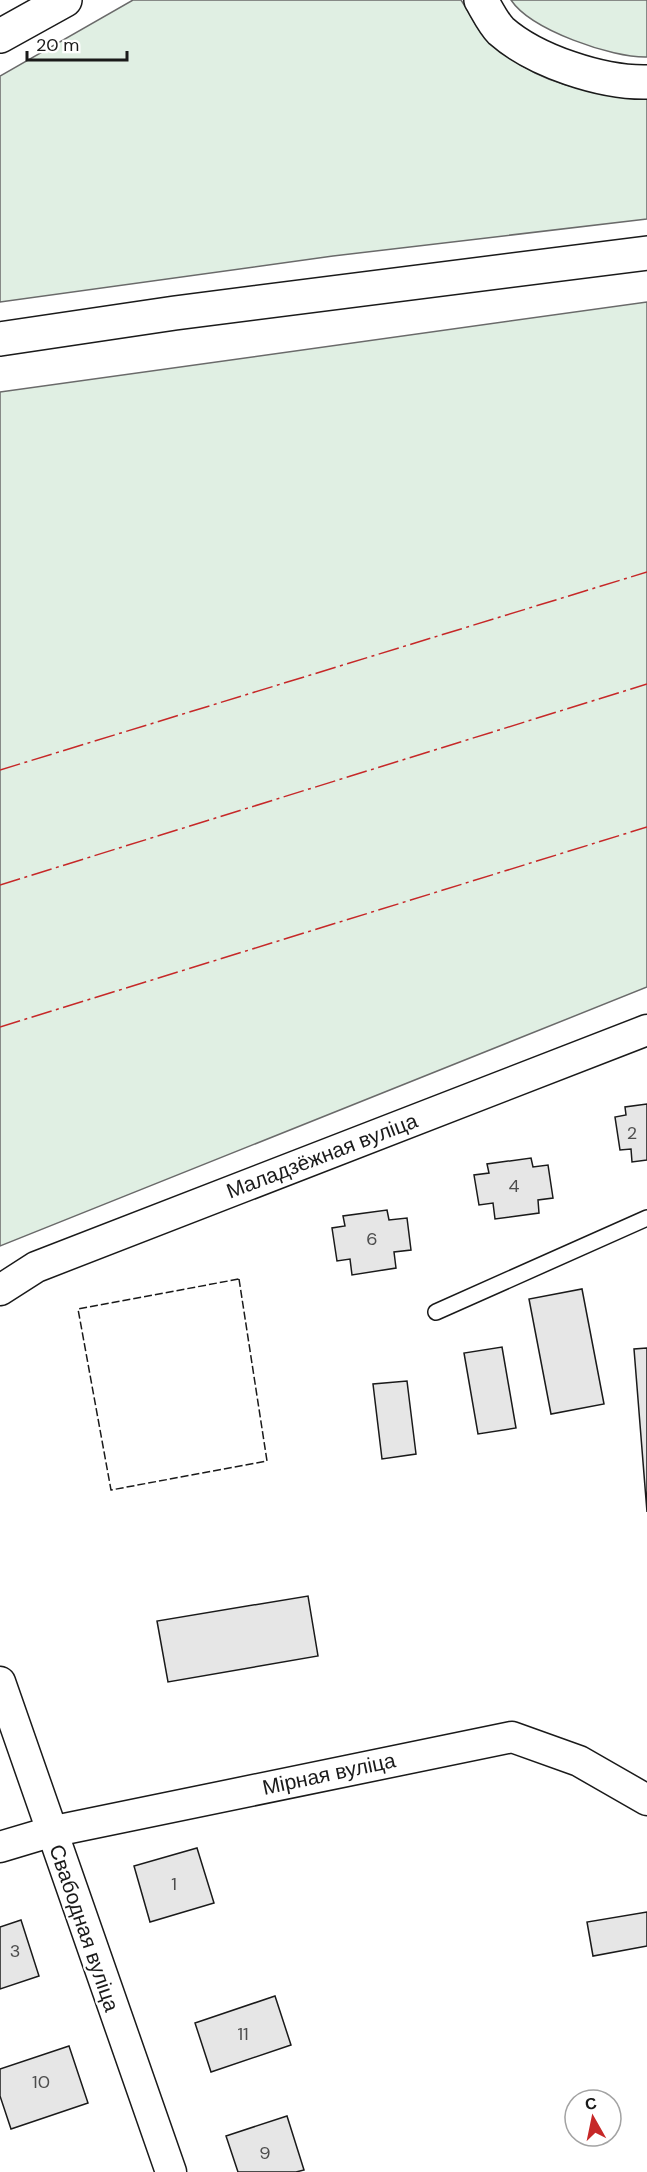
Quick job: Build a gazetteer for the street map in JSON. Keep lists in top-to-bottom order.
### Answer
{
  "streets": {
    "street": ["Маладзёжная вуліца", "Мірная вуліца", "Свабодная вуліца"]
  },
  "crossings": [
    ["Мірная вуліца", "Свабодная вуліца"]
  ],
  "house_numbers": [
    "2",
    "4",
    "6",
    "1",
    "3",
    "11",
    "10",
    "9"
  ],
  "scale_bar": "20 m",
  "north": "top"
}
